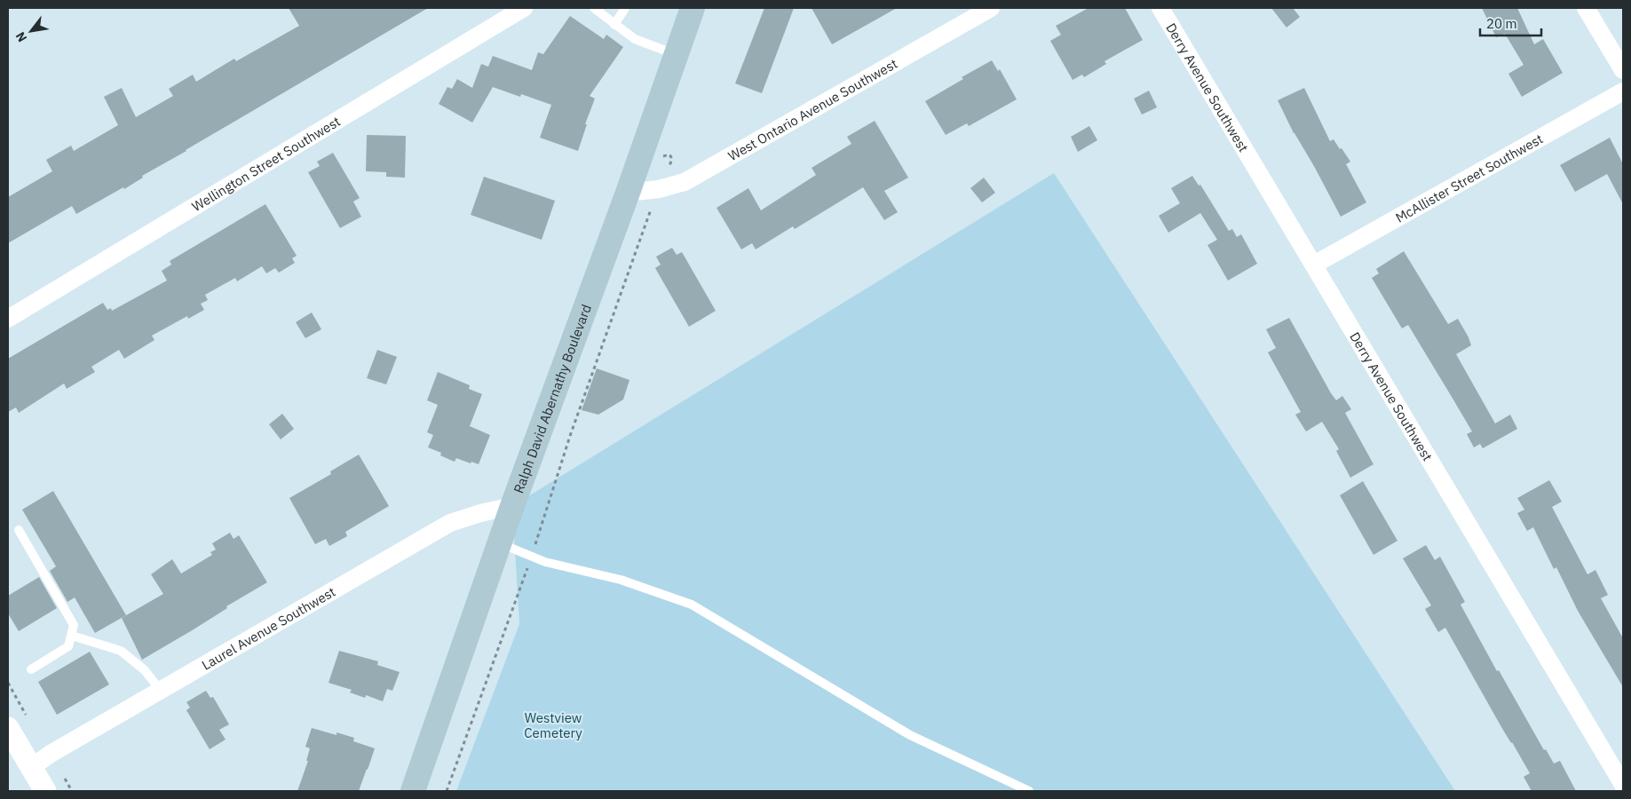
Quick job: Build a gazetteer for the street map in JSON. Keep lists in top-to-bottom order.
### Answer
{
  "streets": {
    "main road": ["Ralph David Abernathy Boulevard"],
    "street": [
      "Derry Avenue Southwest",
      "West Ontario Avenue Southwest",
      "Wellington Street Southwest",
      "McAllister Street Southwest",
      "Laurel Avenue Southwest"
    ]
  },
  "crossings": [
    ["Derry Avenue Southwest", "McAllister Street Southwest"],
    ["West Ontario Avenue Southwest", "Ralph David Abernathy Boulevard"],
    ["Ralph David Abernathy Boulevard", "Laurel Avenue Southwest"]
  ],
  "parks": ["Westview Cemetery"],
  "scale_bar": "20 m",
  "north": "bottom left"
}
